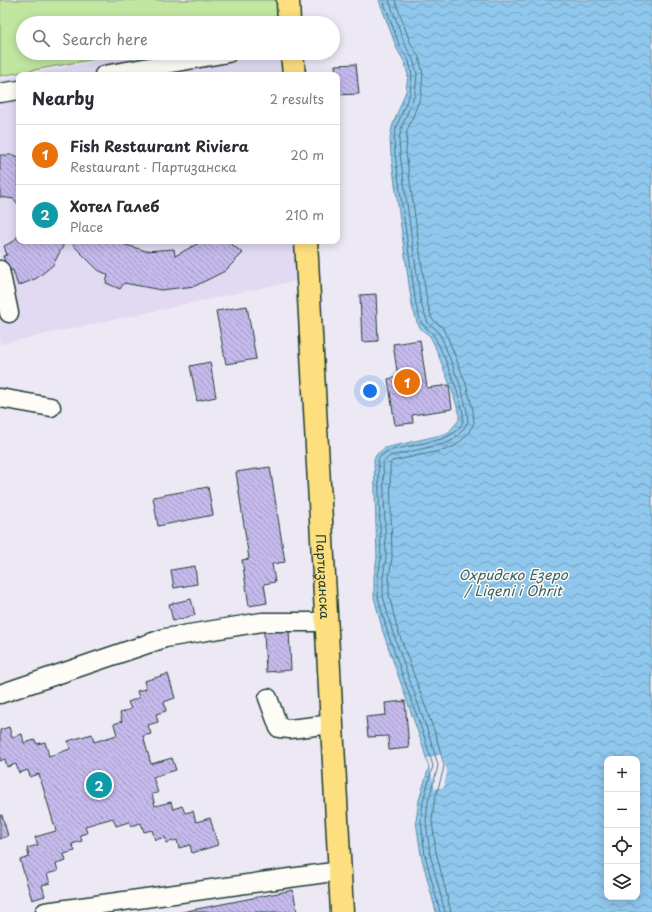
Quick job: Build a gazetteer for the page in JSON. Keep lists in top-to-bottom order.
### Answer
{
  "streets": {
    "main road": ["Партизанска"]
  },
  "water": ["Охридско Езеро / Liqeni i Ohrit"],
  "page": {
    "search": "Search here",
    "heading": ["Nearby", "2 results"],
    "list": [
      {
        "mark": "1",
        "name": "Fish Restaurant Riviera",
        "note": "Restaurant · Партизанска",
        "value": "20 m"
      },
      {
        "mark": "2",
        "name": "Хотел Галеб",
        "note": "Place",
        "value": "210 m"
      }
    ],
    "pins": ["1", "2"],
    "map_buttons": ["+", "−"]
  }
}
